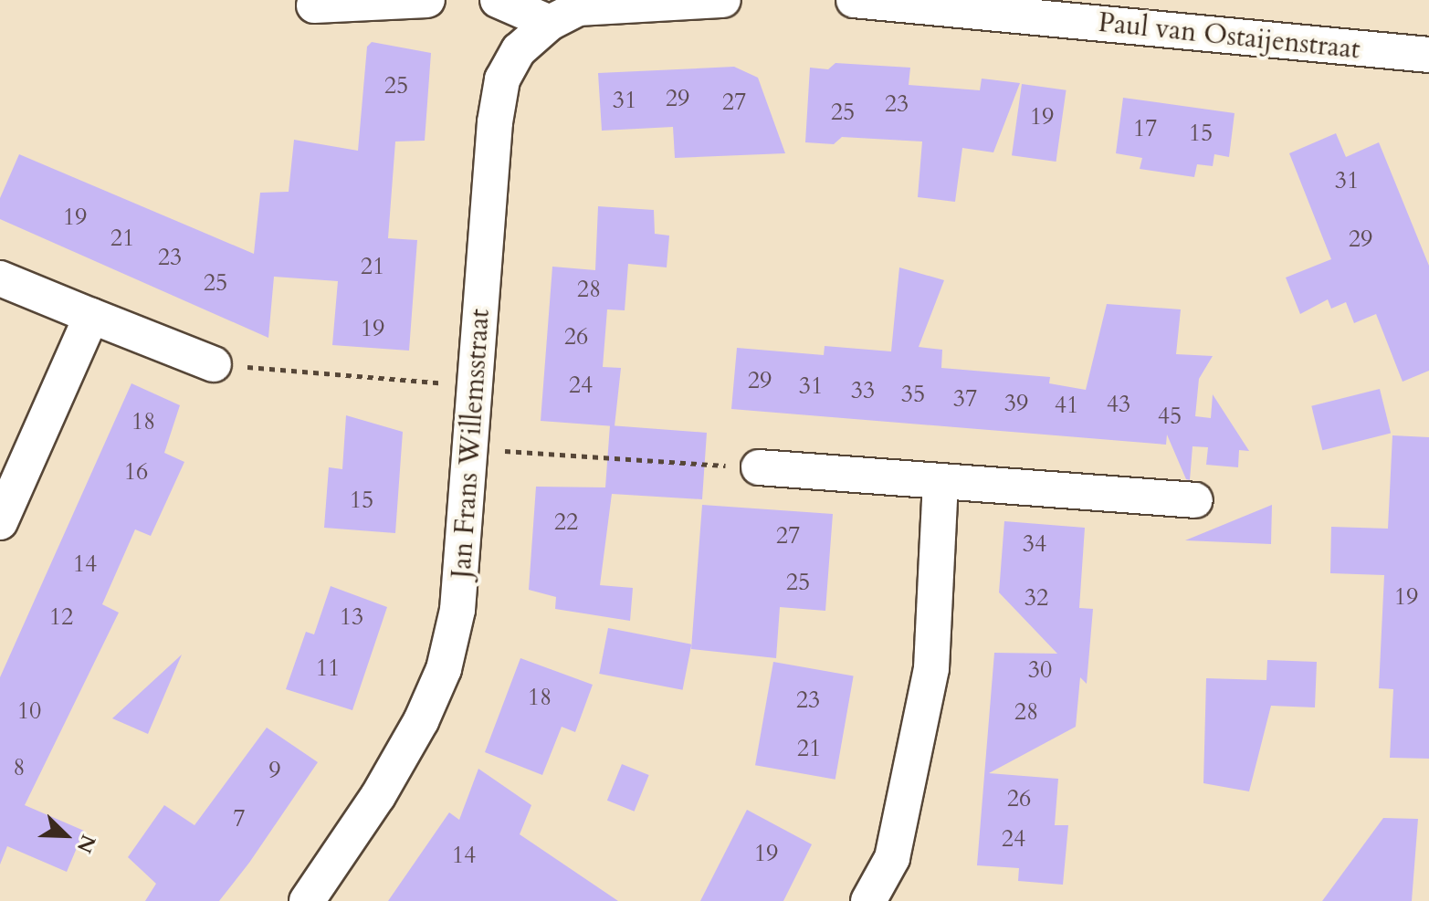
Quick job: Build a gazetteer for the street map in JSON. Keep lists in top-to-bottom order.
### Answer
{
  "streets": {
    "street": ["Paul van Ostaijenstraat", "Jan Frans Willemsstraat"]
  },
  "house_numbers": [
    "25",
    "29",
    "31",
    "27",
    "23",
    "25",
    "19",
    "17",
    "15",
    "31",
    "19",
    "21",
    "29",
    "23",
    "21",
    "25",
    "28",
    "19",
    "26",
    "29",
    "24",
    "31",
    "33",
    "35",
    "37",
    "39",
    "43",
    "41",
    "45",
    "18",
    "16",
    "15",
    "22",
    "27",
    "34",
    "14",
    "25",
    "19",
    "32",
    "12",
    "13",
    "11",
    "30",
    "18",
    "23",
    "10",
    "28",
    "21",
    "8",
    "9",
    "26",
    "7",
    "24",
    "19",
    "14"
  ],
  "north": "bottom right"
}
